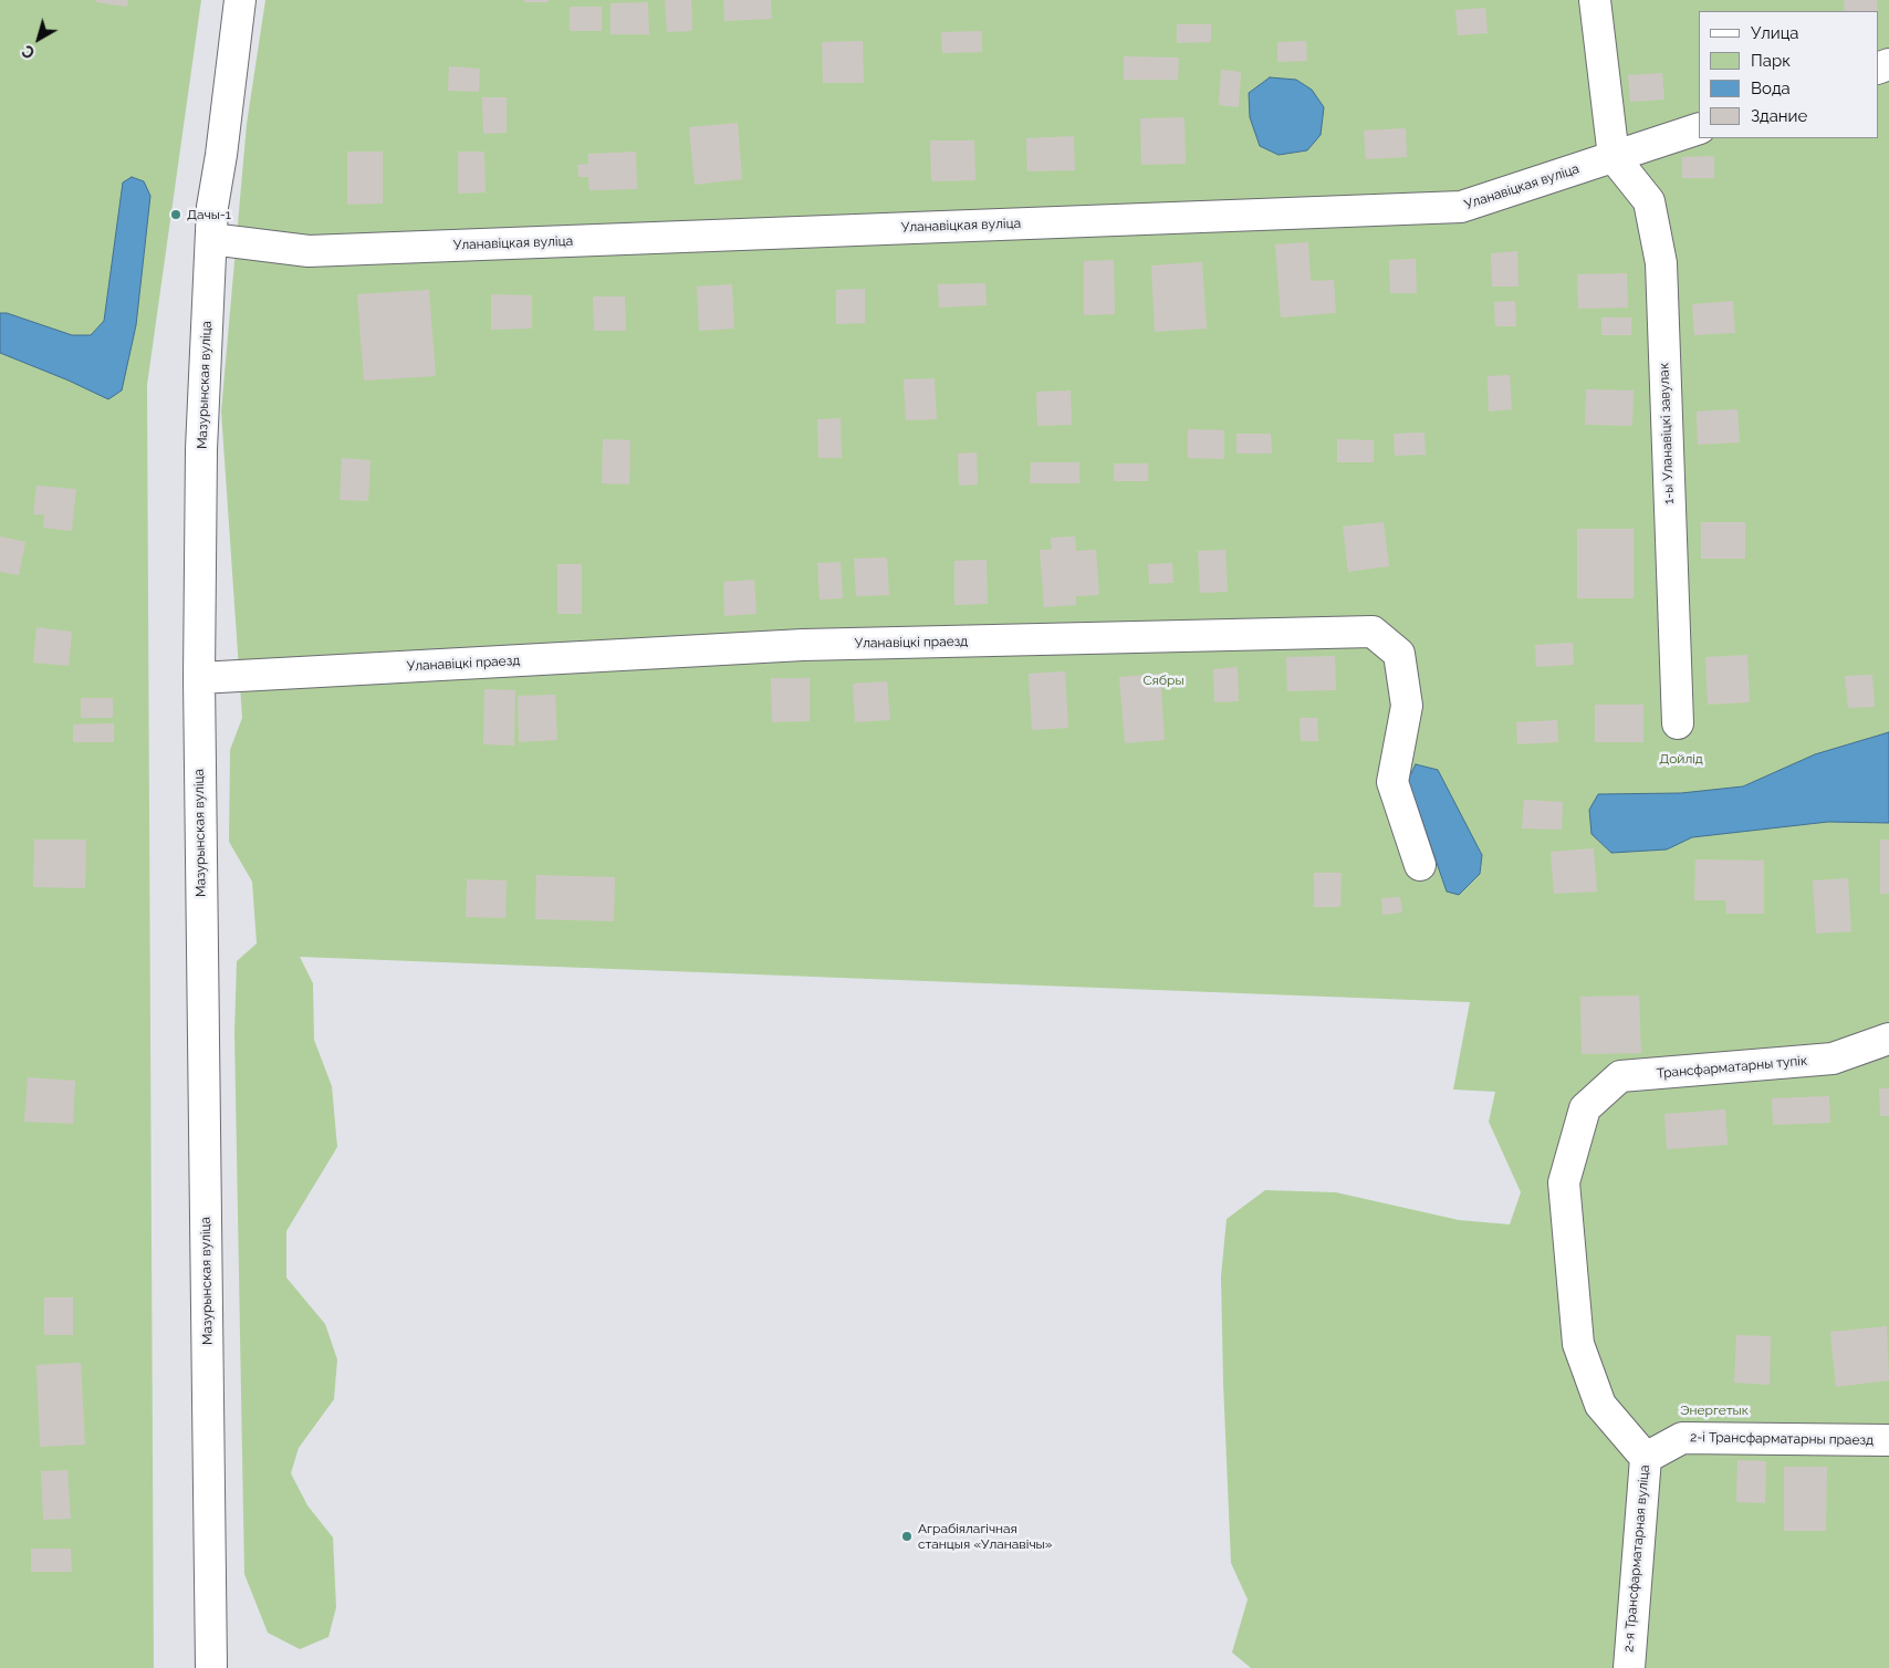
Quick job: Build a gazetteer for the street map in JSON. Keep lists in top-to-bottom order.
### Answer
{
  "streets": {
    "street": [
      "Уланавіцкая вуліца",
      "Мазурынская вуліца",
      "1-ы Уланавіцкі завулак",
      "Уланавіцкі праезд",
      "Трансфарматарны тупік",
      "2-і Трансфарматарны праезд",
      "2-я Трансфарматарная вуліца"
    ]
  },
  "crossings": [
    ["Уланавіцкая вуліца", "Мазурынская вуліца"],
    ["Уланавіцкая вуліца", "1-ы Уланавіцкі завулак"],
    ["Мазурынская вуліца", "Уланавіцкі праезд"],
    ["Трансфарматарны тупік", "2-я Трансфарматарная вуліца"],
    ["2-і Трансфарматарны праезд", "2-я Трансфарматарная вуліца"]
  ],
  "parks": ["Сябры", "Дойлід", "Энергетык"],
  "places": ["Дачы-1", "Аграбіялагічная станцыя «Уланавічы»"],
  "legend": [
    "Улица",
    "Парк",
    "Вода",
    "Здание"
  ],
  "north": "bottom left"
}
